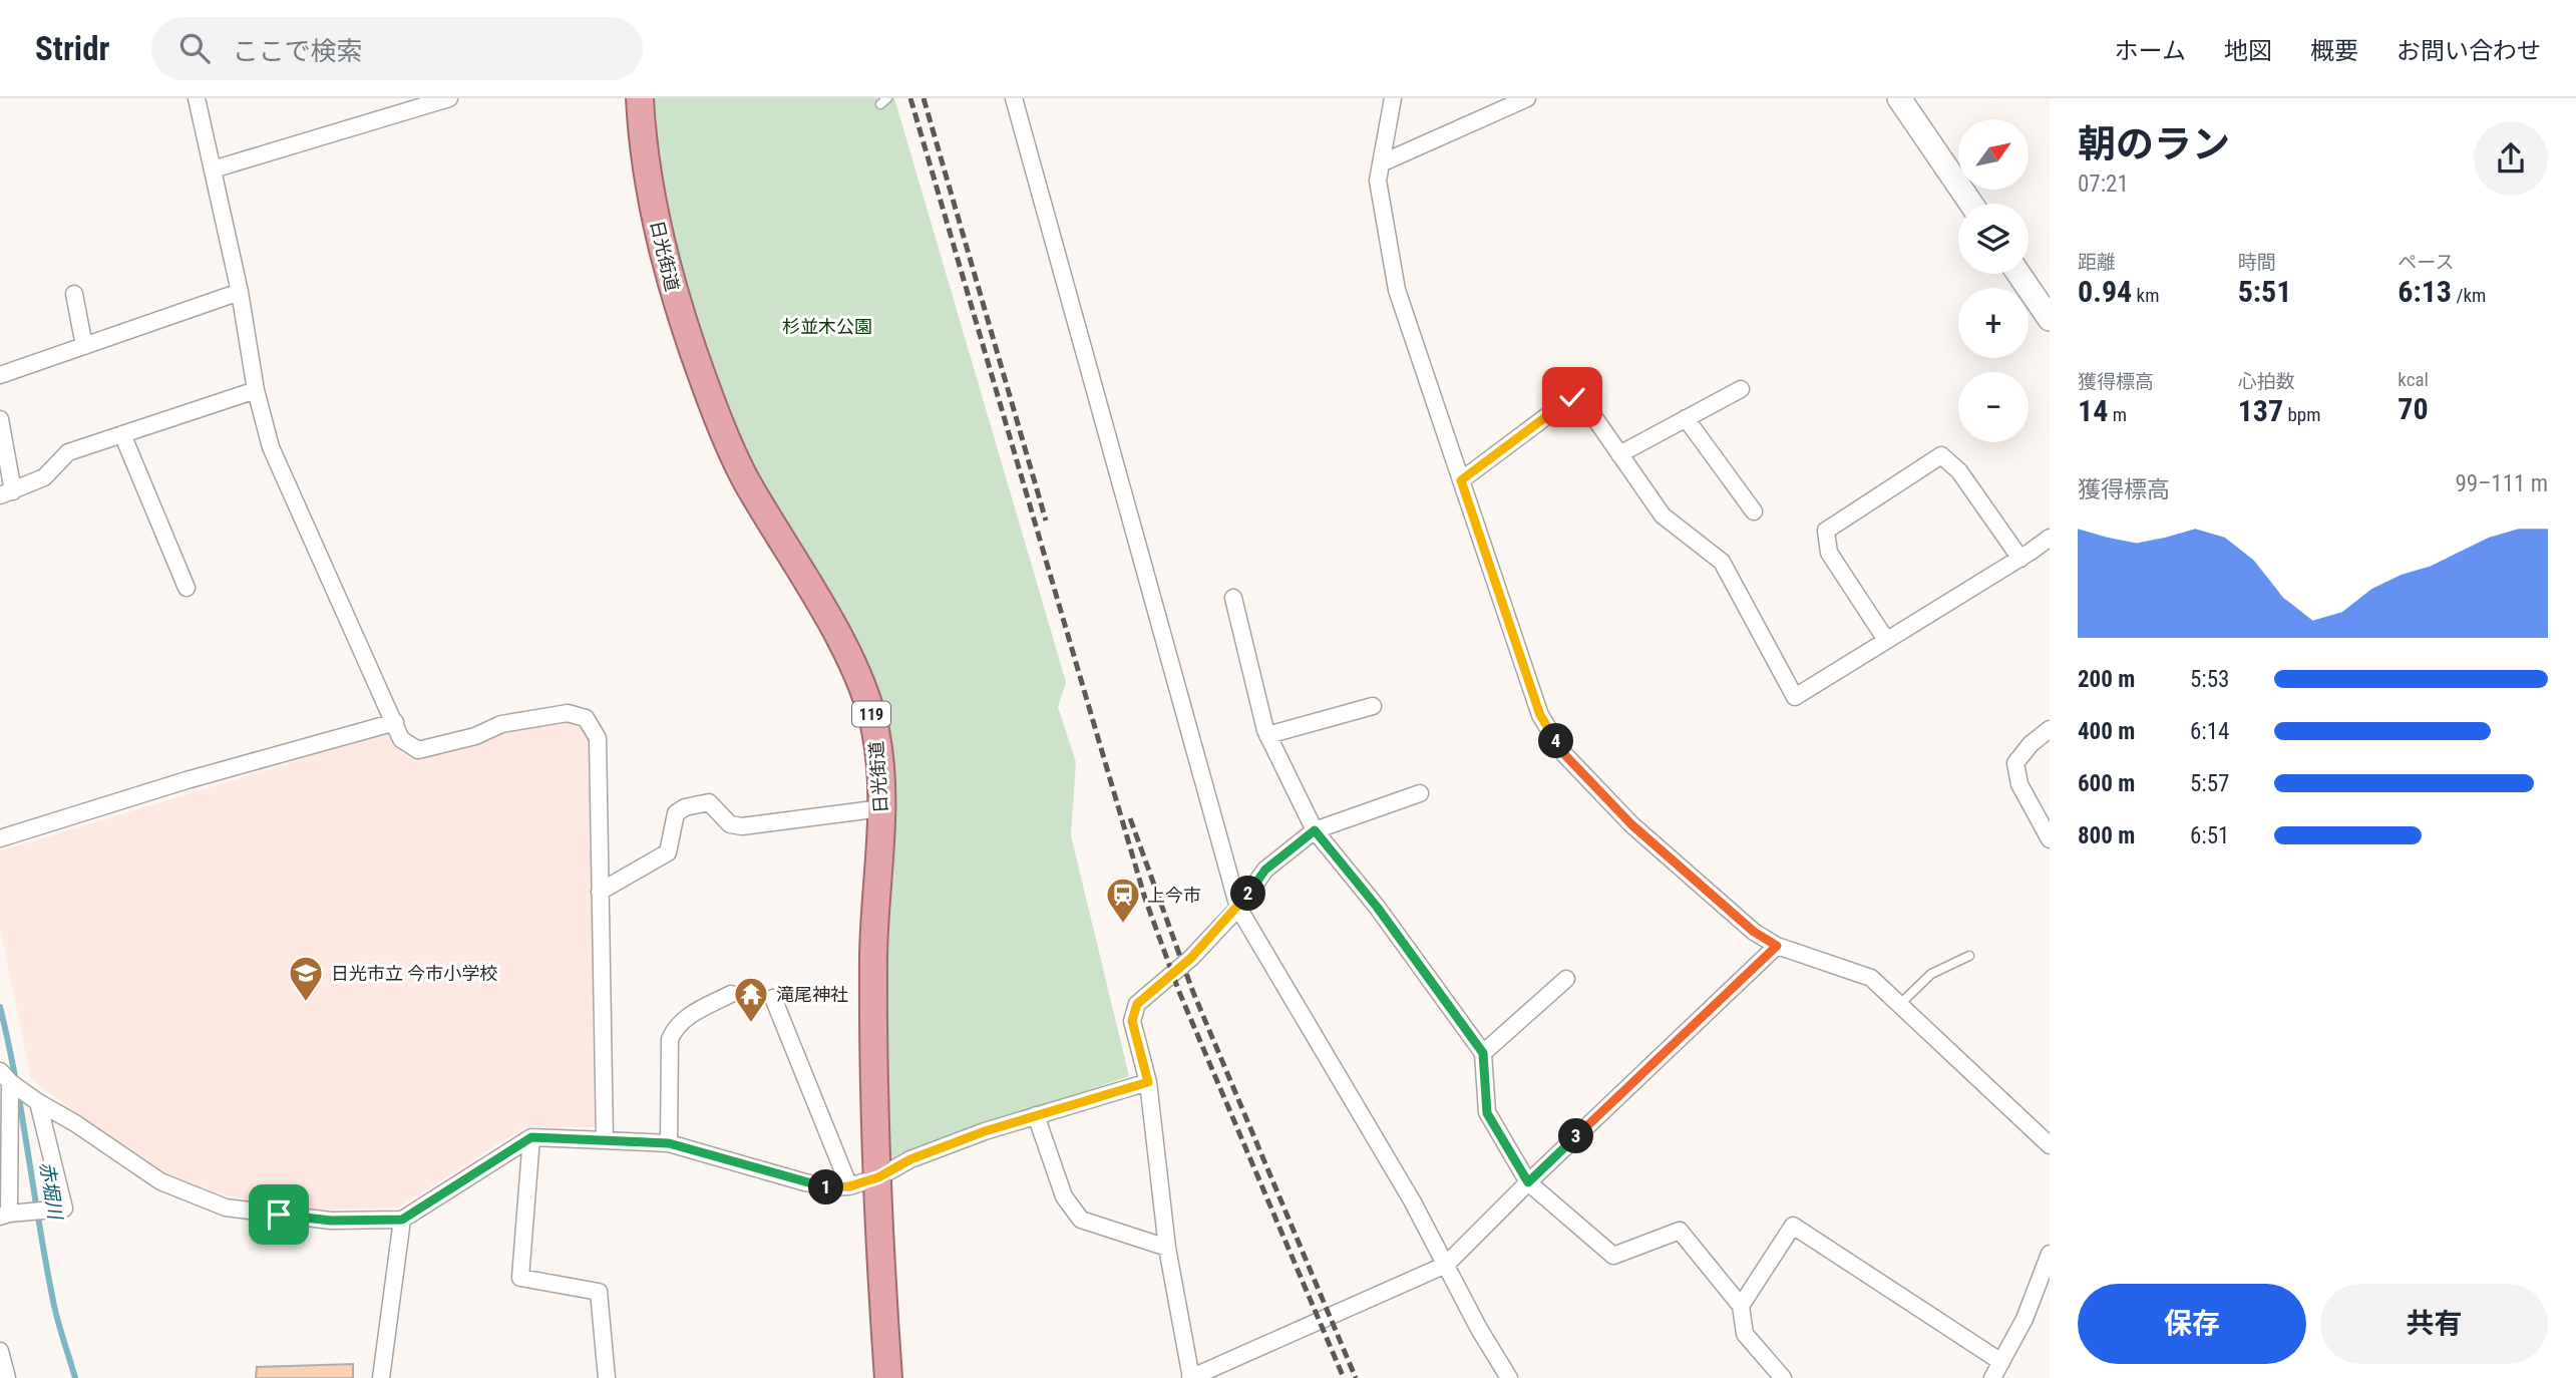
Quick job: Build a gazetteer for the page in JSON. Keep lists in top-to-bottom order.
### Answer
{
  "streets": {
    "highway": ["日光街道", "119"]
  },
  "water": ["赤堀川"],
  "parks": ["杉並木公園"],
  "places": {
    "station": ["上今市"],
    "school or university": ["日光市立 今市小学校"],
    "temple": ["滝尾神社"]
  },
  "north": "top right",
  "page": {
    "header": "Stridr",
    "search": "ここで検索",
    "nav": [
      "ホーム",
      "地図",
      "概要",
      "お問い合わせ"
    ],
    "heading": ["朝のラン", "07:21"],
    "map_buttons": ["+", "−"],
    "stats": [
      ["距離", "0.94 km"],
      ["時間", "5:51"],
      ["ペース", "6:13 /km"],
      ["獲得標高", "14 m"],
      ["心拍数", "137 bpm"],
      ["kcal", "70"]
    ],
    "chart": ["獲得標高", "99–111 m"],
    "list": [
      {
        "name": "200 m",
        "note": "5:53"
      },
      {
        "name": "400 m",
        "note": "6:14"
      },
      {
        "name": "600 m",
        "note": "5:57"
      },
      {
        "name": "800 m",
        "note": "6:51"
      }
    ],
    "pins": [
      "4",
      "2",
      "3",
      "1"
    ],
    "buttons": ["保存", "共有"]
  }
}
